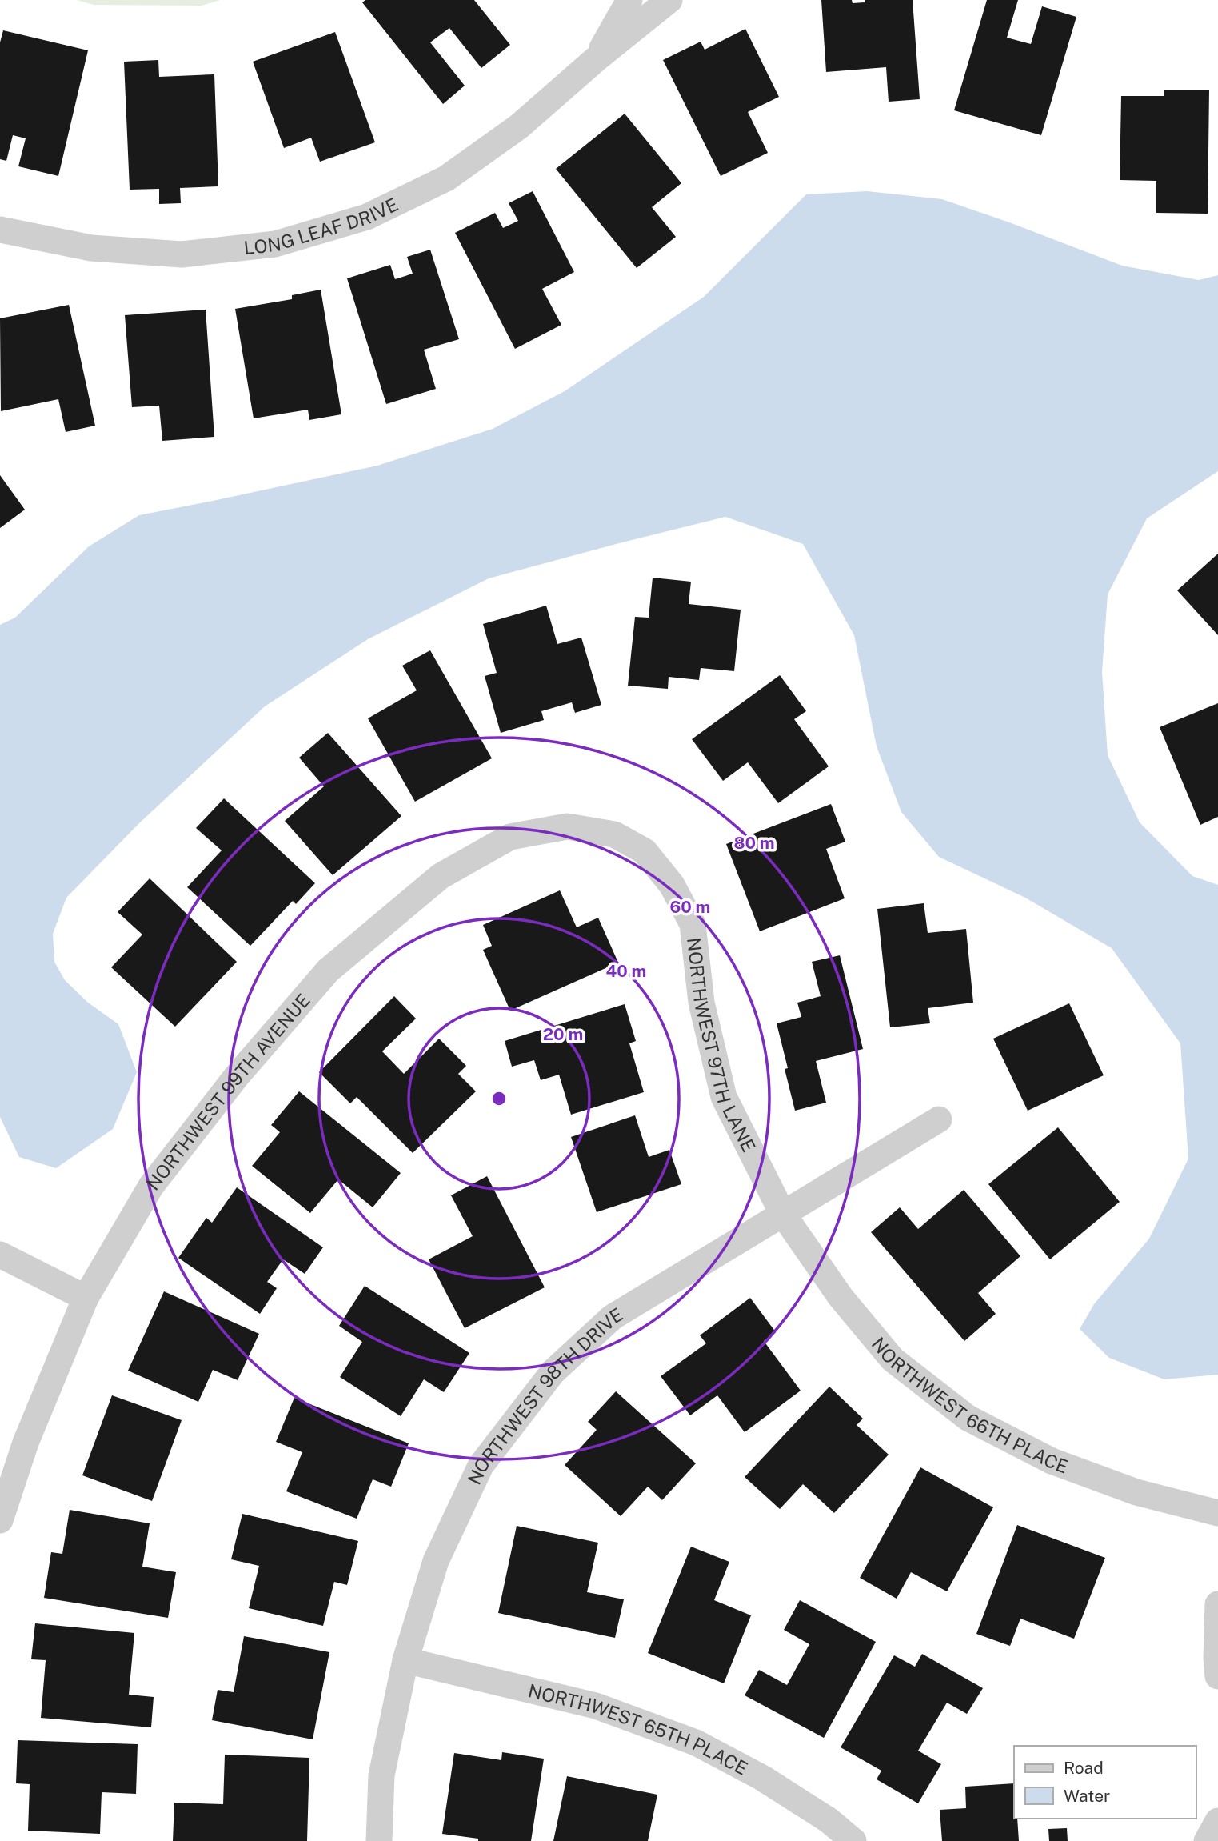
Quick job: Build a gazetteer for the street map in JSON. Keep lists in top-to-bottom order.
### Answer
{
  "streets": {
    "street": [
      "LONG LEAF DRIVE",
      "NORTHWEST 97TH LANE",
      "NORTHWEST 99TH AVENUE",
      "NORTHWEST 98TH DRIVE",
      "NORTHWEST 66TH PLACE",
      "NORTHWEST 65TH PLACE"
    ]
  },
  "crossings": [
    ["NORTHWEST 97TH LANE", "NORTHWEST 99TH AVENUE"],
    ["NORTHWEST 97TH LANE", "NORTHWEST 98TH DRIVE"],
    ["NORTHWEST 97TH LANE", "NORTHWEST 66TH PLACE"],
    ["NORTHWEST 98TH DRIVE", "NORTHWEST 66TH PLACE"],
    ["NORTHWEST 98TH DRIVE", "NORTHWEST 65TH PLACE"]
  ],
  "legend": ["Road", "Water"],
  "rings": [
    "80 m",
    "60 m",
    "40 m",
    "20 m"
  ]
}
